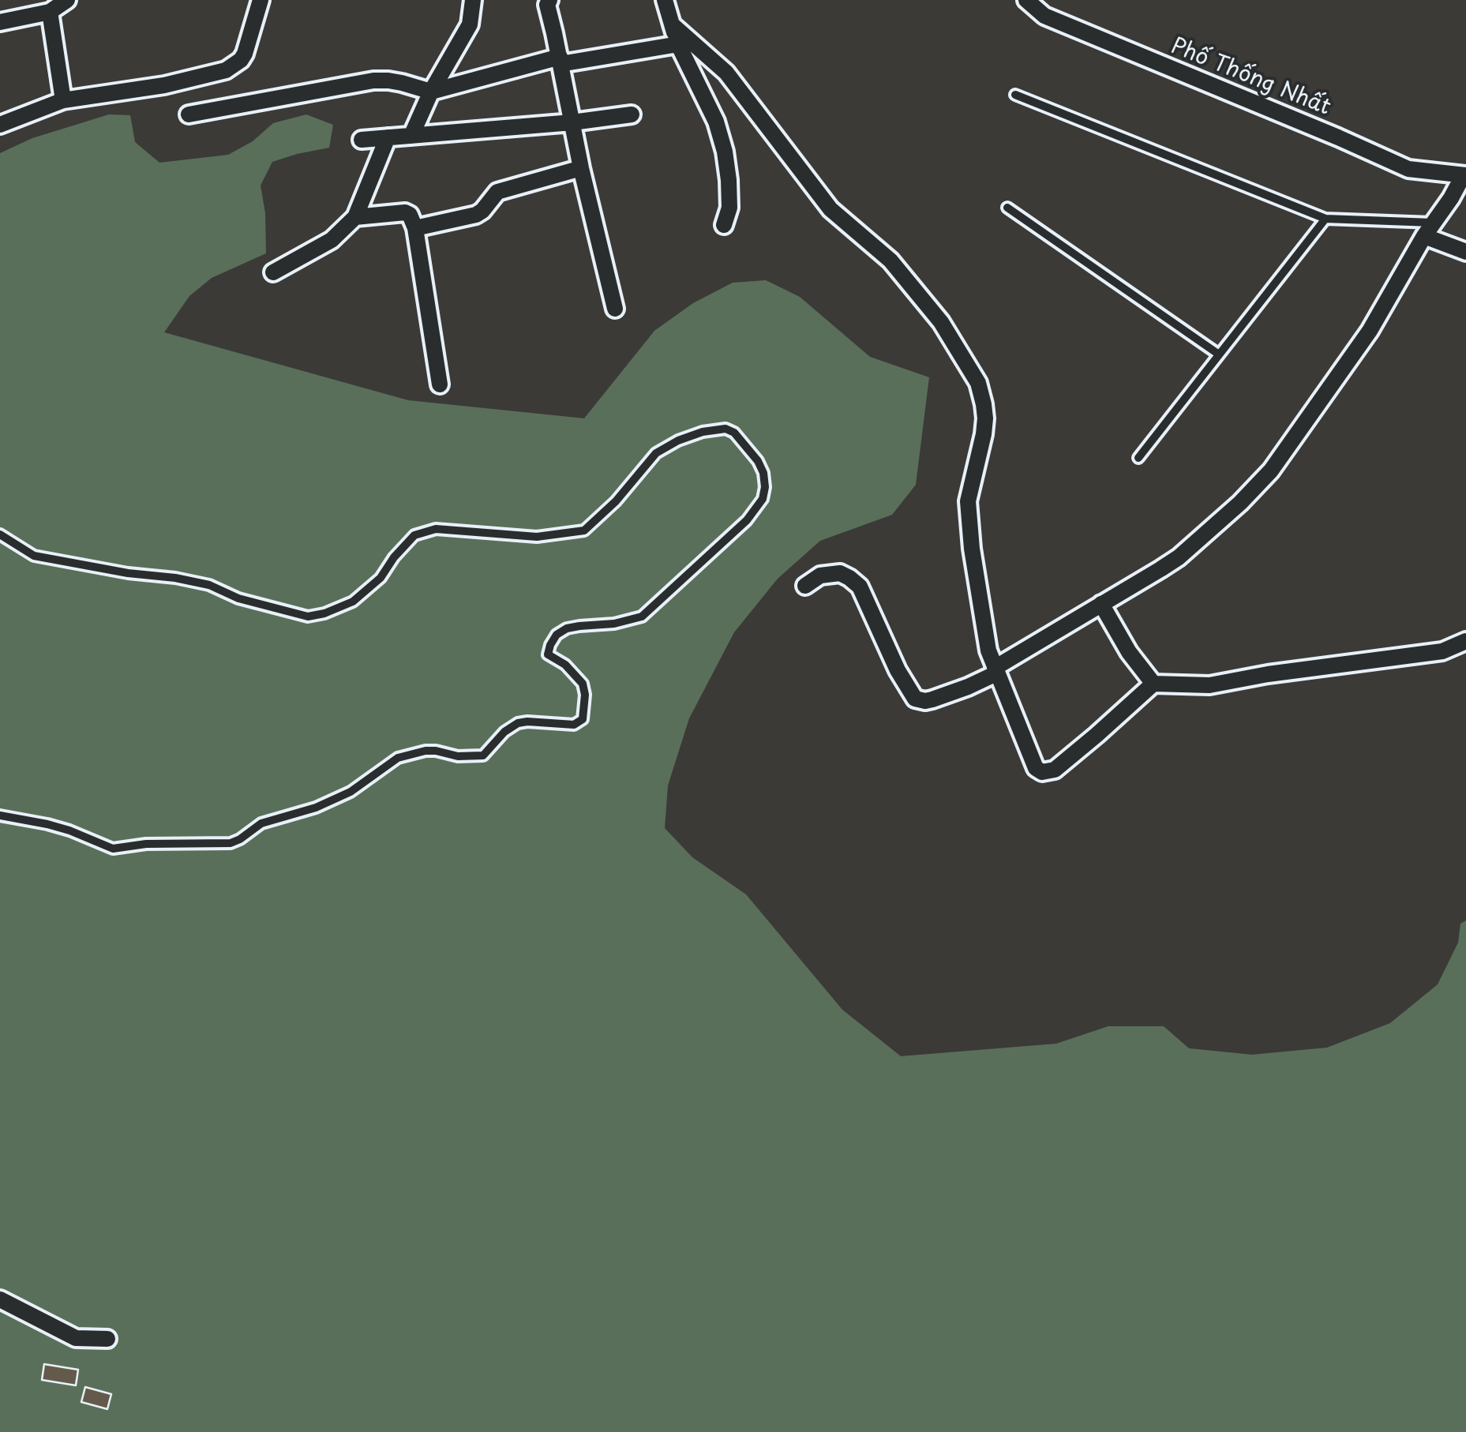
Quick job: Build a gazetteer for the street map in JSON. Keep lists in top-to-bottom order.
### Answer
{
  "streets": {
    "street": ["Phố Thống Nhất"]
  }
}
